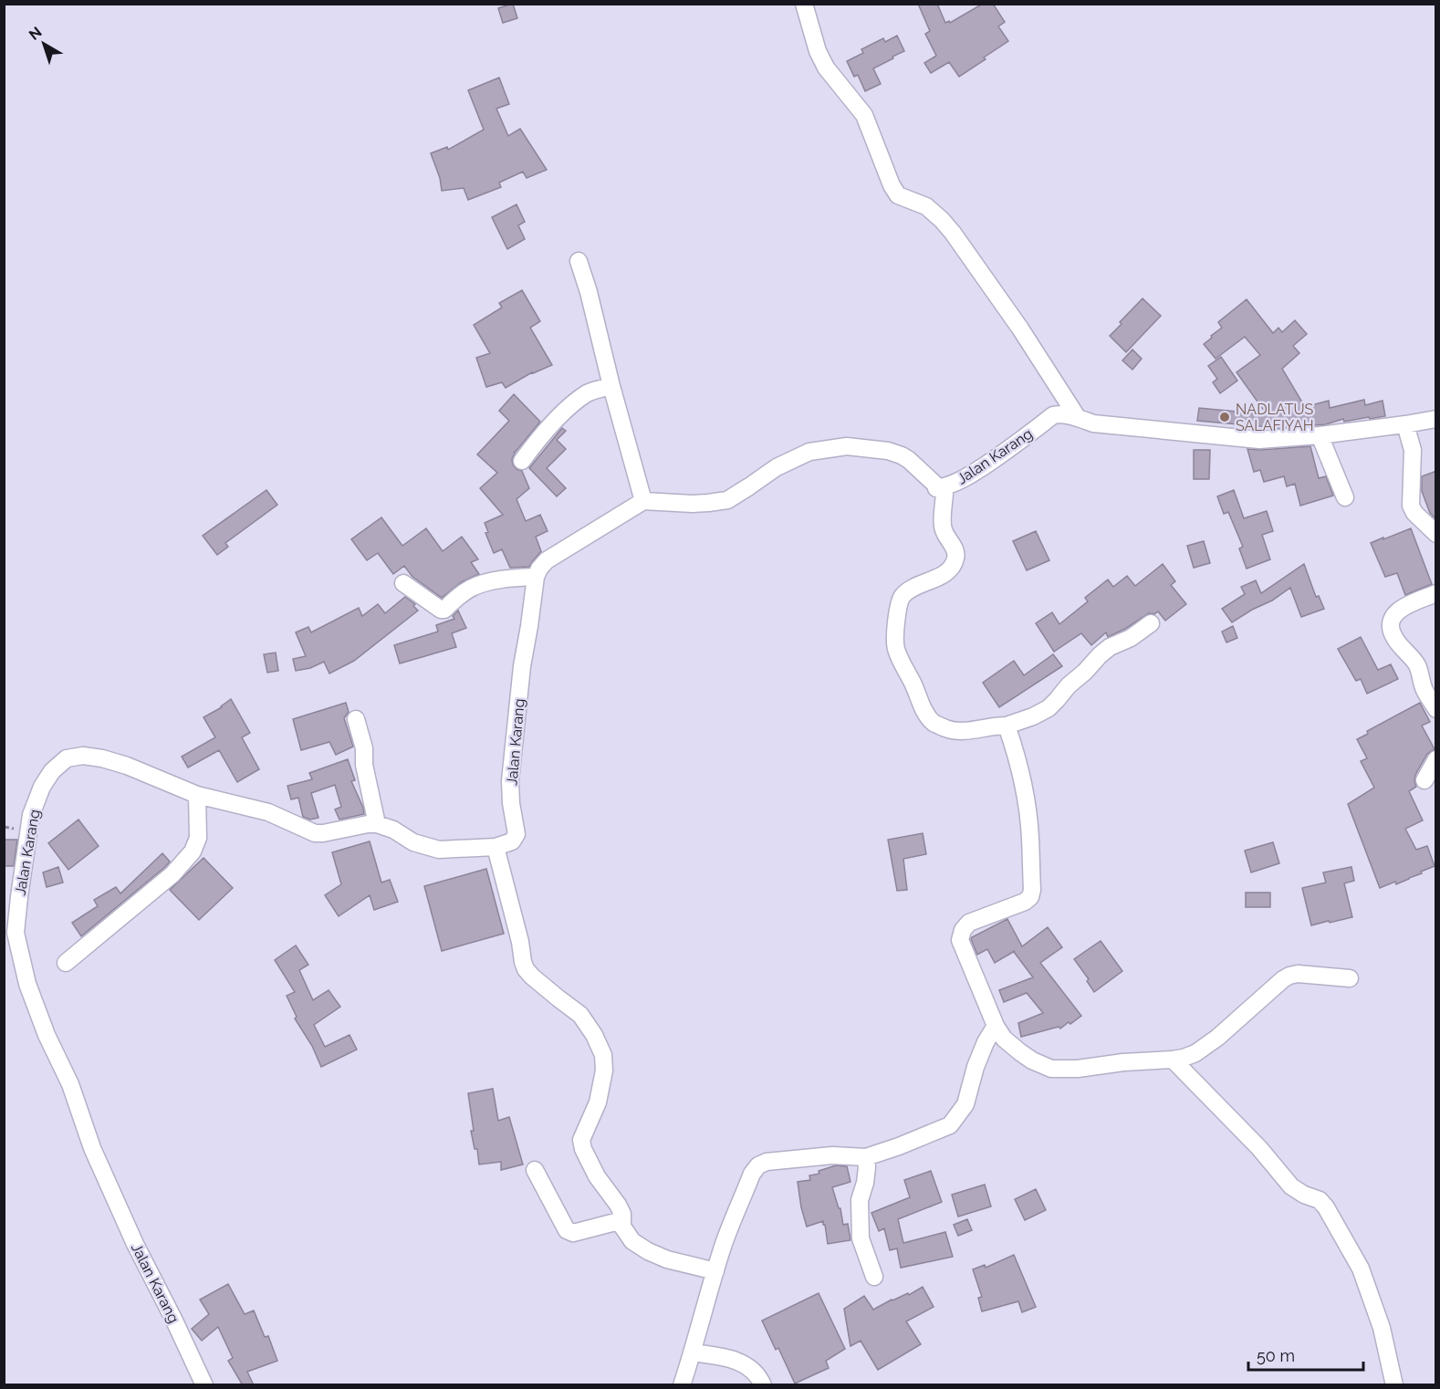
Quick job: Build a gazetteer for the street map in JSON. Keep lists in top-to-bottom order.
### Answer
{
  "streets": {
    "street": ["Jalan Karang"]
  },
  "places": ["NADLATUS SALAFIYAH"],
  "scale_bar": "50 m",
  "north": "top left"
}
